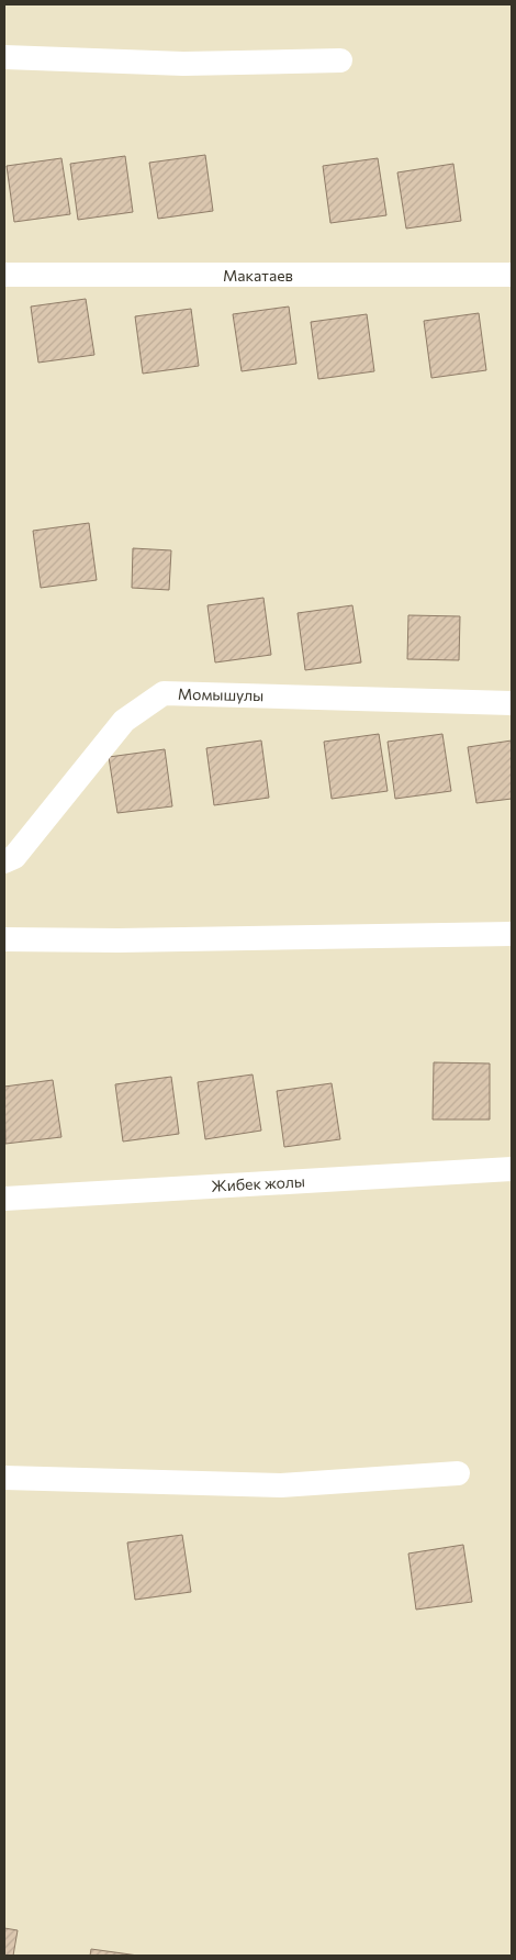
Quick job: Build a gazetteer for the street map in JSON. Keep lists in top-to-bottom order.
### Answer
{
  "streets": {
    "street": ["Макатаев", "Момышулы", "Жибек жолы"]
  }
}
